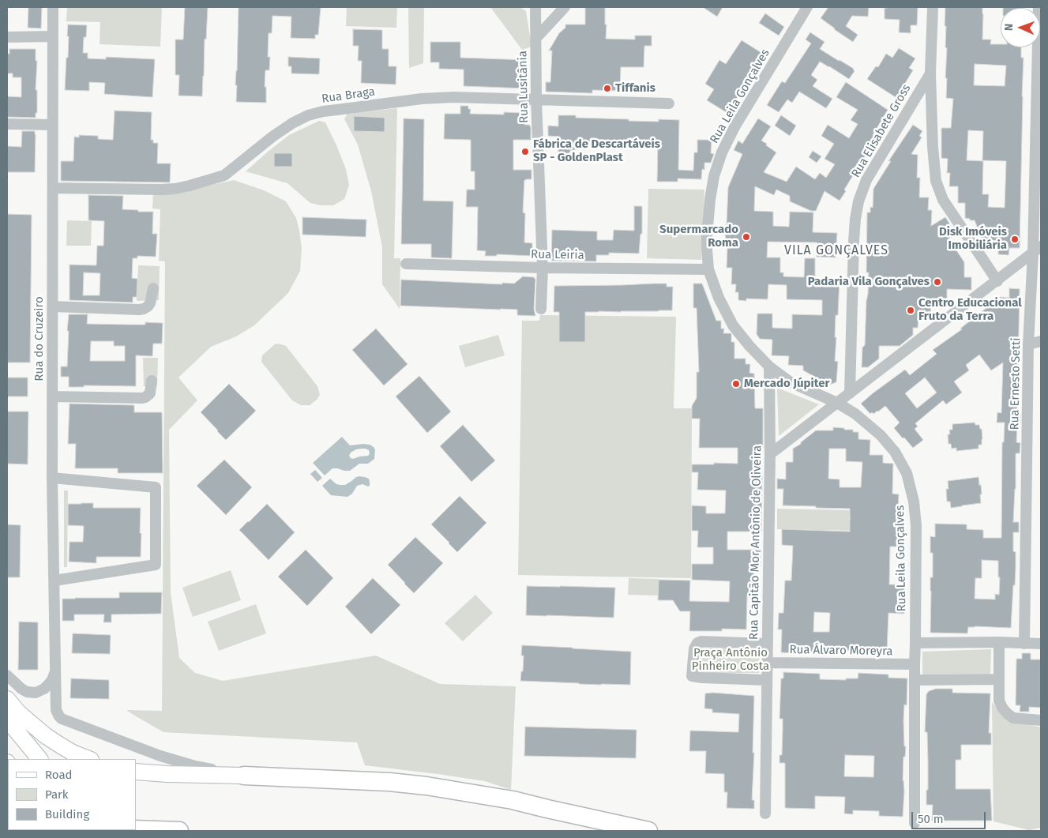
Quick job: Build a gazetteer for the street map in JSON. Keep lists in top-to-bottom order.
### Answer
{
  "streets": {
    "street": [
      "Rua Lusitânia",
      "Rua Braga",
      "Rua Leila Gonçalves",
      "Rua Elisabete Gross",
      "Rua Leiria",
      "Rua do Cruzeiro",
      "Rua Ernesto Setti",
      "Rua Capitão Mor Antônio de Oliveira",
      "Rua Álvaro Moreyra"
    ]
  },
  "crossings": [
    ["Rua Lusitânia", "Rua Braga"],
    ["Rua Lusitânia", "Rua Leiria"],
    ["Rua Braga", "Rua do Cruzeiro"],
    ["Rua Leila Gonçalves", "Rua Leiria"],
    ["Rua Leila Gonçalves", "Rua Capitão Mor Antônio de Oliveira"],
    ["Rua Leila Gonçalves", "Rua Álvaro Moreyra"],
    ["Rua Capitão Mor Antônio de Oliveira", "Rua Álvaro Moreyra"]
  ],
  "districts": ["VILA GONÇALVES"],
  "parks": ["Praça Antônio Pinheiro Costa"],
  "places": [
    "Tiffanis",
    "Fábrica de Descartáveis SP - GoldenPlast",
    "Supermarcado Roma",
    "Disk Imóveis Imobiliária",
    "Padaria Vila Gonçalves",
    "Centro Educacional Fruto da Terra",
    "Mercado Júpiter"
  ],
  "legend": ["Road", "Park", "Building"],
  "scale_bar": "50 m",
  "north": "left"
}
